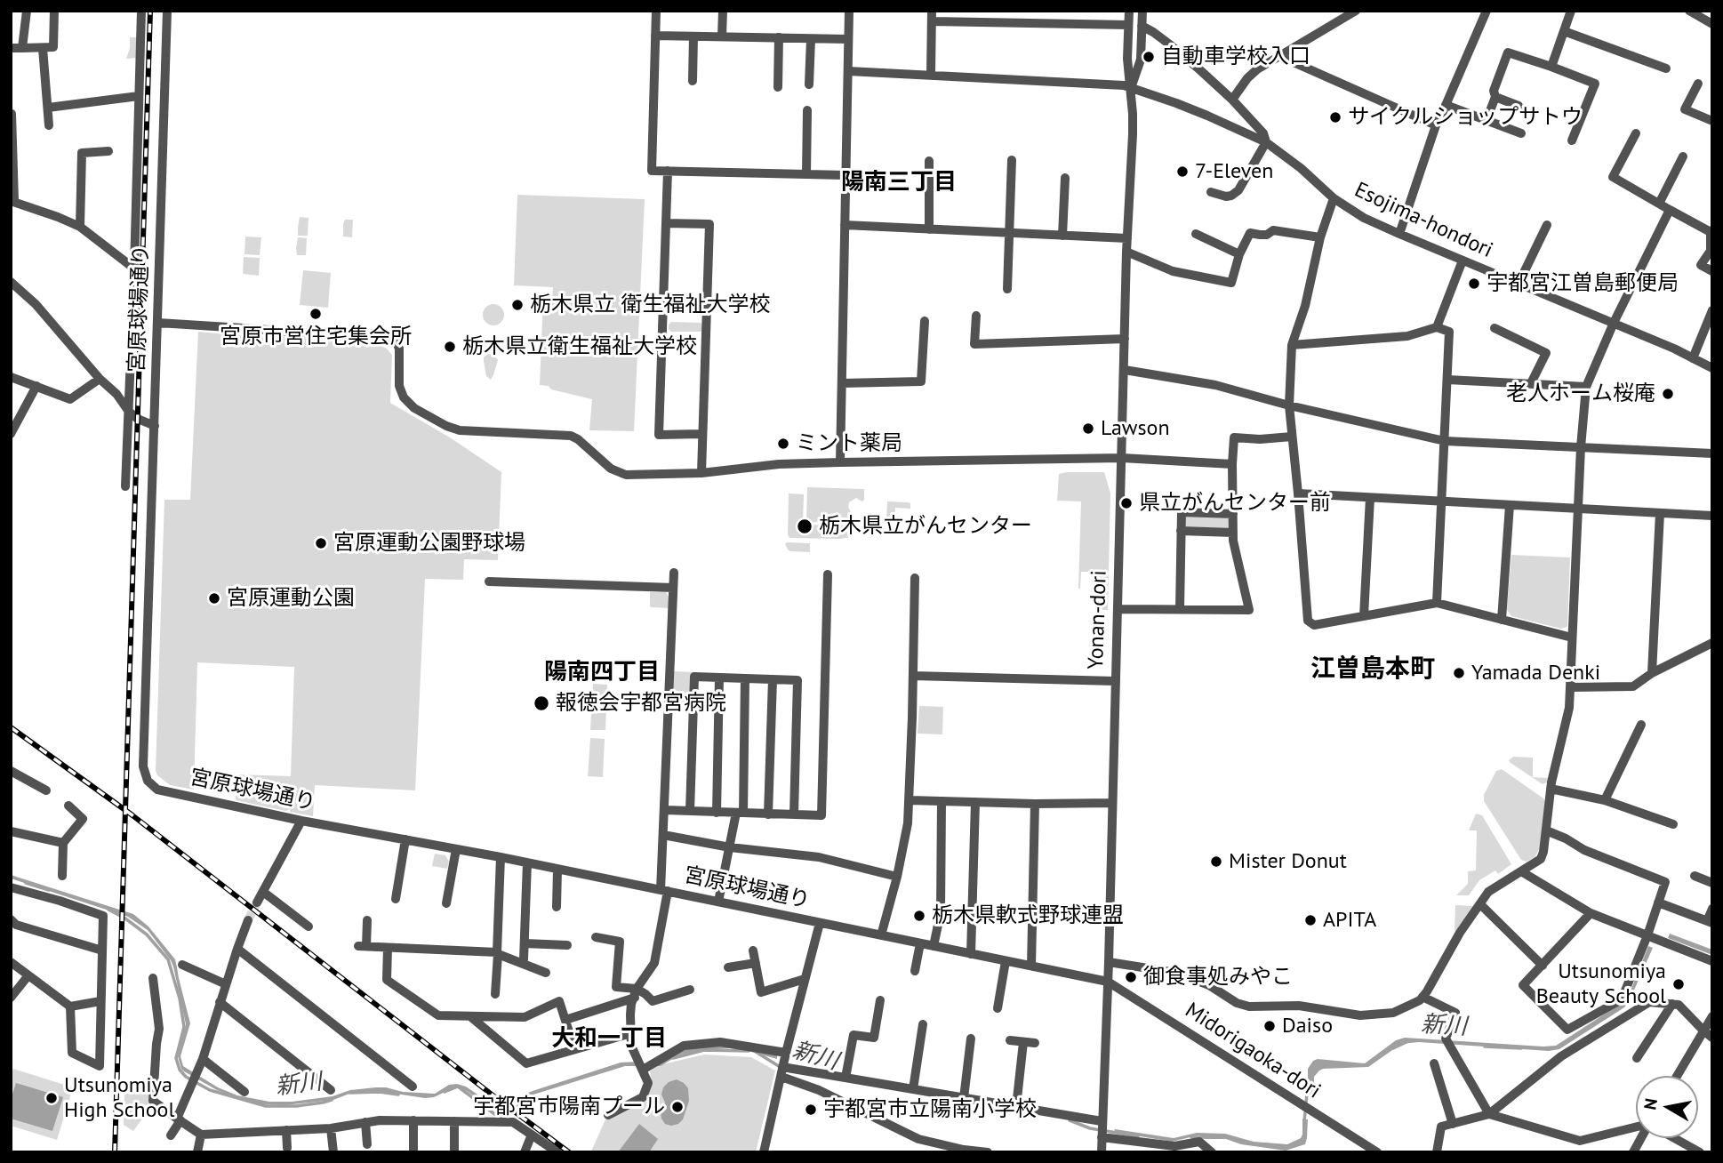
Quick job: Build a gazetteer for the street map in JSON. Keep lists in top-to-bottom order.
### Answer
{
  "streets": {
    "street": [
      "Esojima-hondori",
      "宮原球場通り",
      "Yonan-dori",
      "Midorigaoka-dori"
    ]
  },
  "crossings": [
    ["Esojima-hondori", "Yonan-dori"],
    ["宮原球場通り", "Yonan-dori"],
    ["宮原球場通り", "Midorigaoka-dori"],
    ["Yonan-dori", "Midorigaoka-dori"]
  ],
  "districts": [
    "陽南三丁目",
    "江曽島本町",
    "陽南四丁目",
    "大和一丁目"
  ],
  "water": ["新川"],
  "places": [
    "自動車学校入口",
    "サイクルショップサトウ",
    "7-Eleven",
    "宇都宮江曽島郵便局",
    "栃木県立 衛生福祉大学校",
    "宮原市営住宅集会所",
    "栃木県立衛生福祉大学校",
    "老人ホーム桜庵",
    "Lawson",
    "ミント薬局",
    "県立がんセンター前",
    "栃木県立がんセンター",
    "宮原運動公園野球場",
    "宮原運動公園",
    "Yamada Denki",
    "報徳会宇都宮病院",
    "Mister Donut",
    "栃木県軟式野球連盟",
    "APITA",
    "御食事処みやこ",
    "Utsunomiya Beauty School",
    "Daiso",
    "Utsunomiya High School",
    "宇都宮市陽南プール",
    "宇都宮市立陽南小学校"
  ],
  "north": "left"
}
